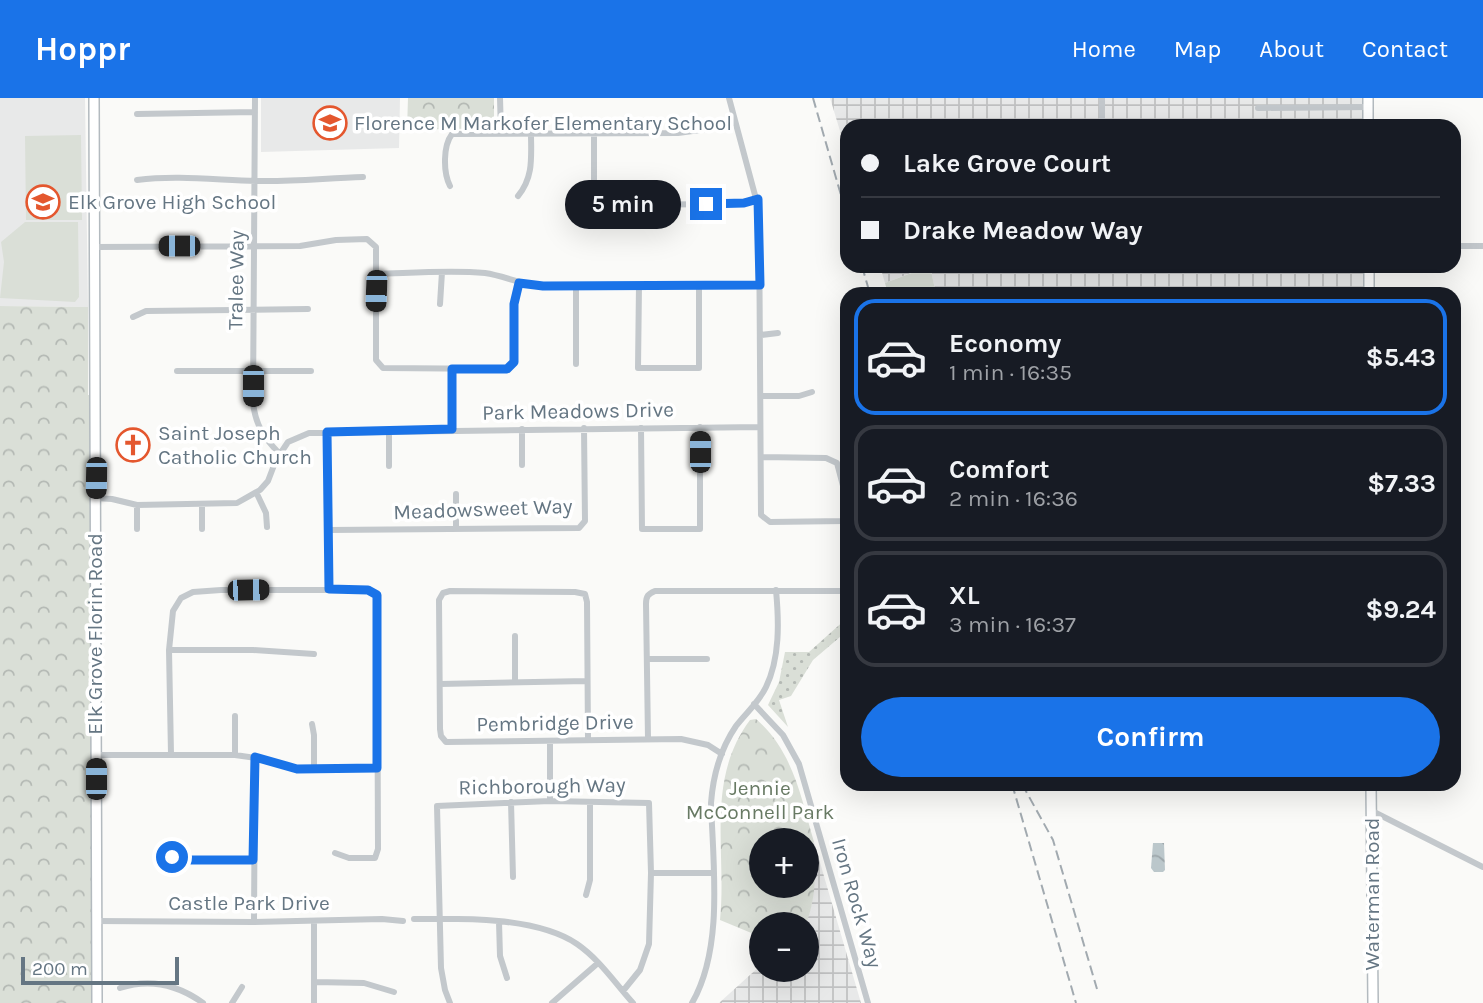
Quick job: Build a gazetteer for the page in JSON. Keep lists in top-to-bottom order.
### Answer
{
  "streets": {
    "main road": ["Elk Grove Florin Road", "Waterman Road"],
    "street": [
      "Tralee Way",
      "Park Meadows Drive",
      "Meadowsweet Way",
      "Pembridge Drive",
      "Richborough Way",
      "Castle Park Drive",
      "Iron Rock Way"
    ]
  },
  "crossings": [
    ["Tralee Way", "Park Meadows Drive"],
    ["Park Meadows Drive", "Meadowsweet Way"],
    ["Elk Grove Florin Road", "Castle Park Drive"]
  ],
  "parks": ["Jennie McConnell Park"],
  "places": {
    "school or university": ["Florence M Markofer Elementary School", "Elk Grove High School"],
    "church": ["Saint Joseph Catholic Church"]
  },
  "scale_bar": "200 m",
  "page": {
    "header": "Hoppr",
    "nav": [
      "Home",
      "Map",
      "About",
      "Contact"
    ],
    "banner": ["Lake Grove Court", "Drake Meadow Way"],
    "bubble": "5 min",
    "list": [
      {
        "name": "Economy",
        "note": "1 min · 16:35",
        "value": "$5.43"
      },
      {
        "name": "Comfort",
        "note": "2 min · 16:36",
        "value": "$7.33"
      },
      {
        "name": "XL",
        "note": "3 min · 16:37",
        "value": "$9.24"
      }
    ],
    "buttons": "Confirm",
    "map_buttons": ["+", "−"],
    "scale": "200 m"
  }
}
